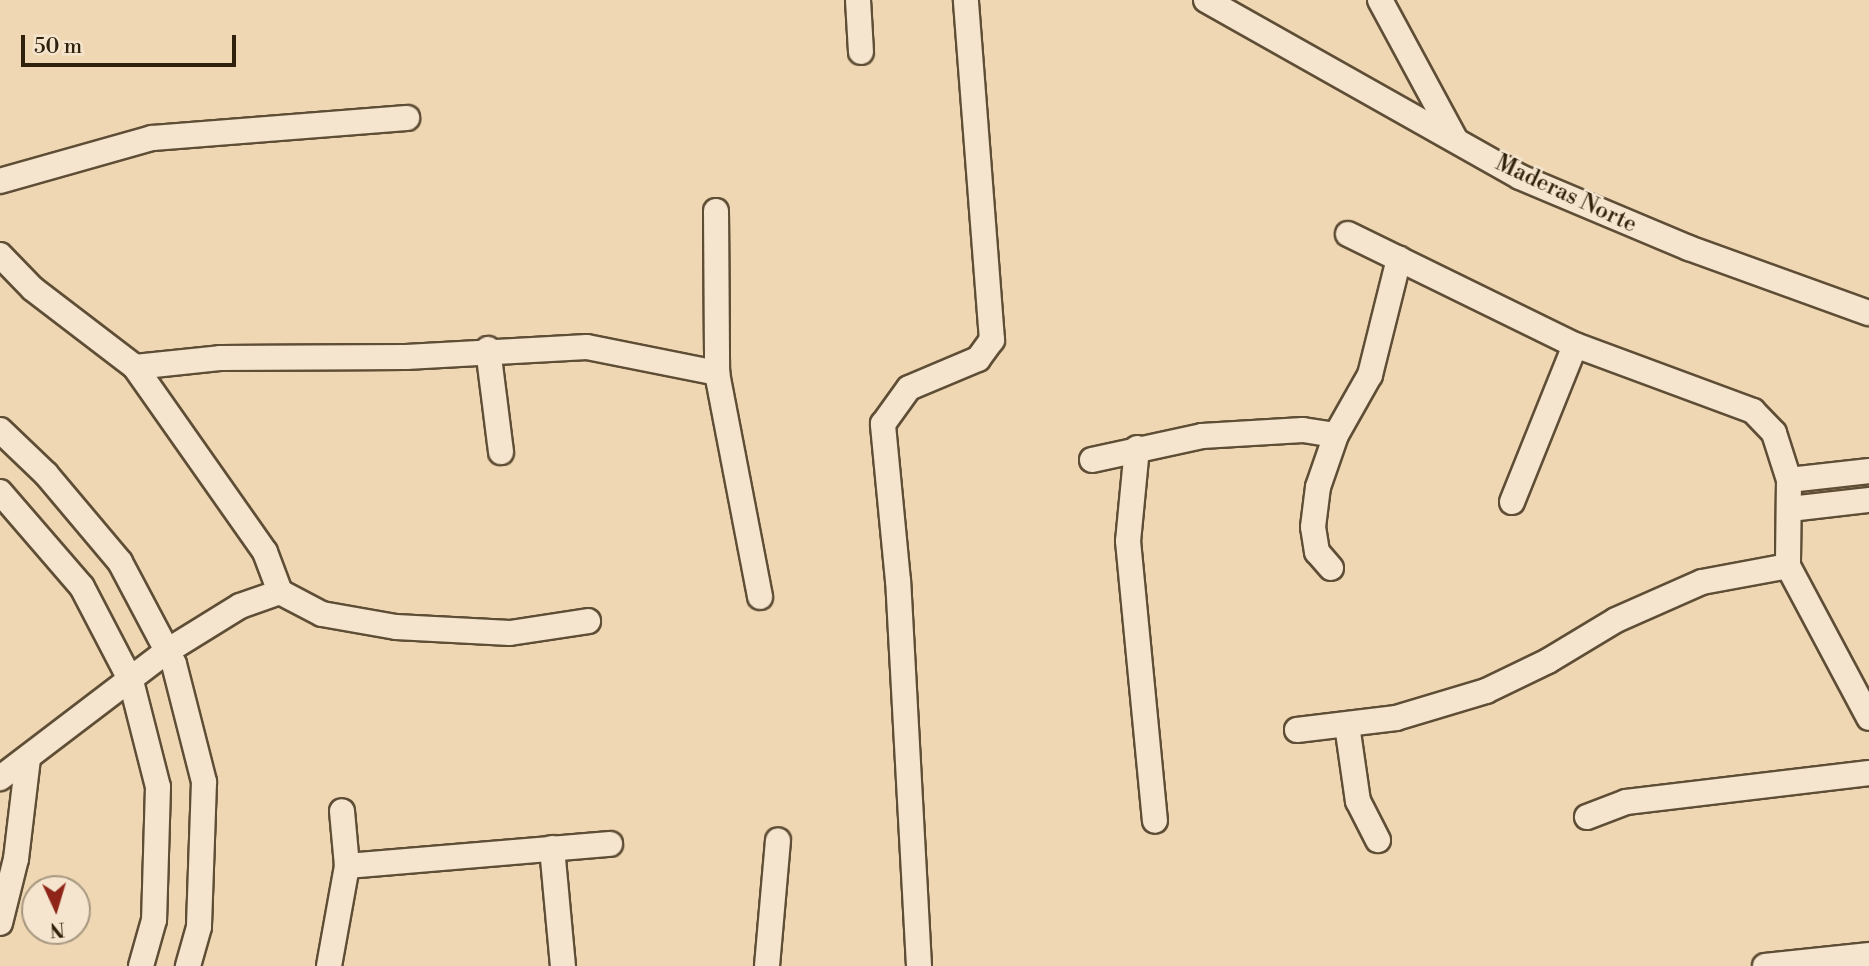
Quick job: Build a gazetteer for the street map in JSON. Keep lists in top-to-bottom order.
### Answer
{
  "streets": {
    "street": ["Maderas Norte"]
  },
  "scale_bar": "50 m",
  "north": "bottom"
}
